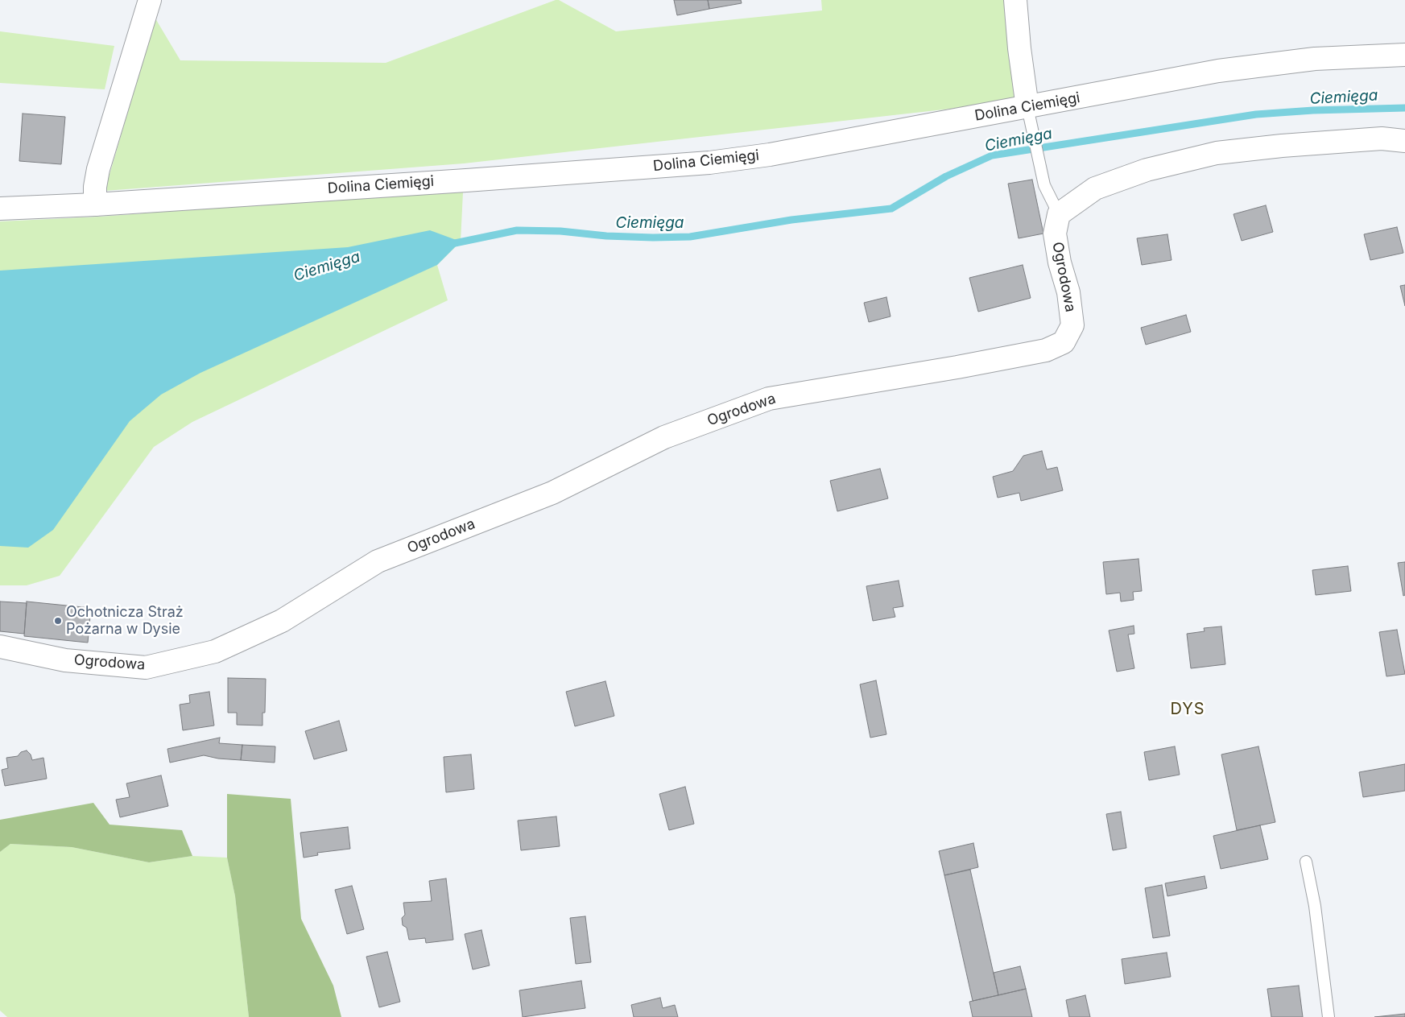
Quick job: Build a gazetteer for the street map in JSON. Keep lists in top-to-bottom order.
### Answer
{
  "streets": {
    "street": ["Dolina Ciemięgi", "Ogrodowa"]
  },
  "districts": ["DYS"],
  "water": ["Ciemięga"],
  "places": ["Ochotnicza Straż Pożarna w Dysie"]
}
